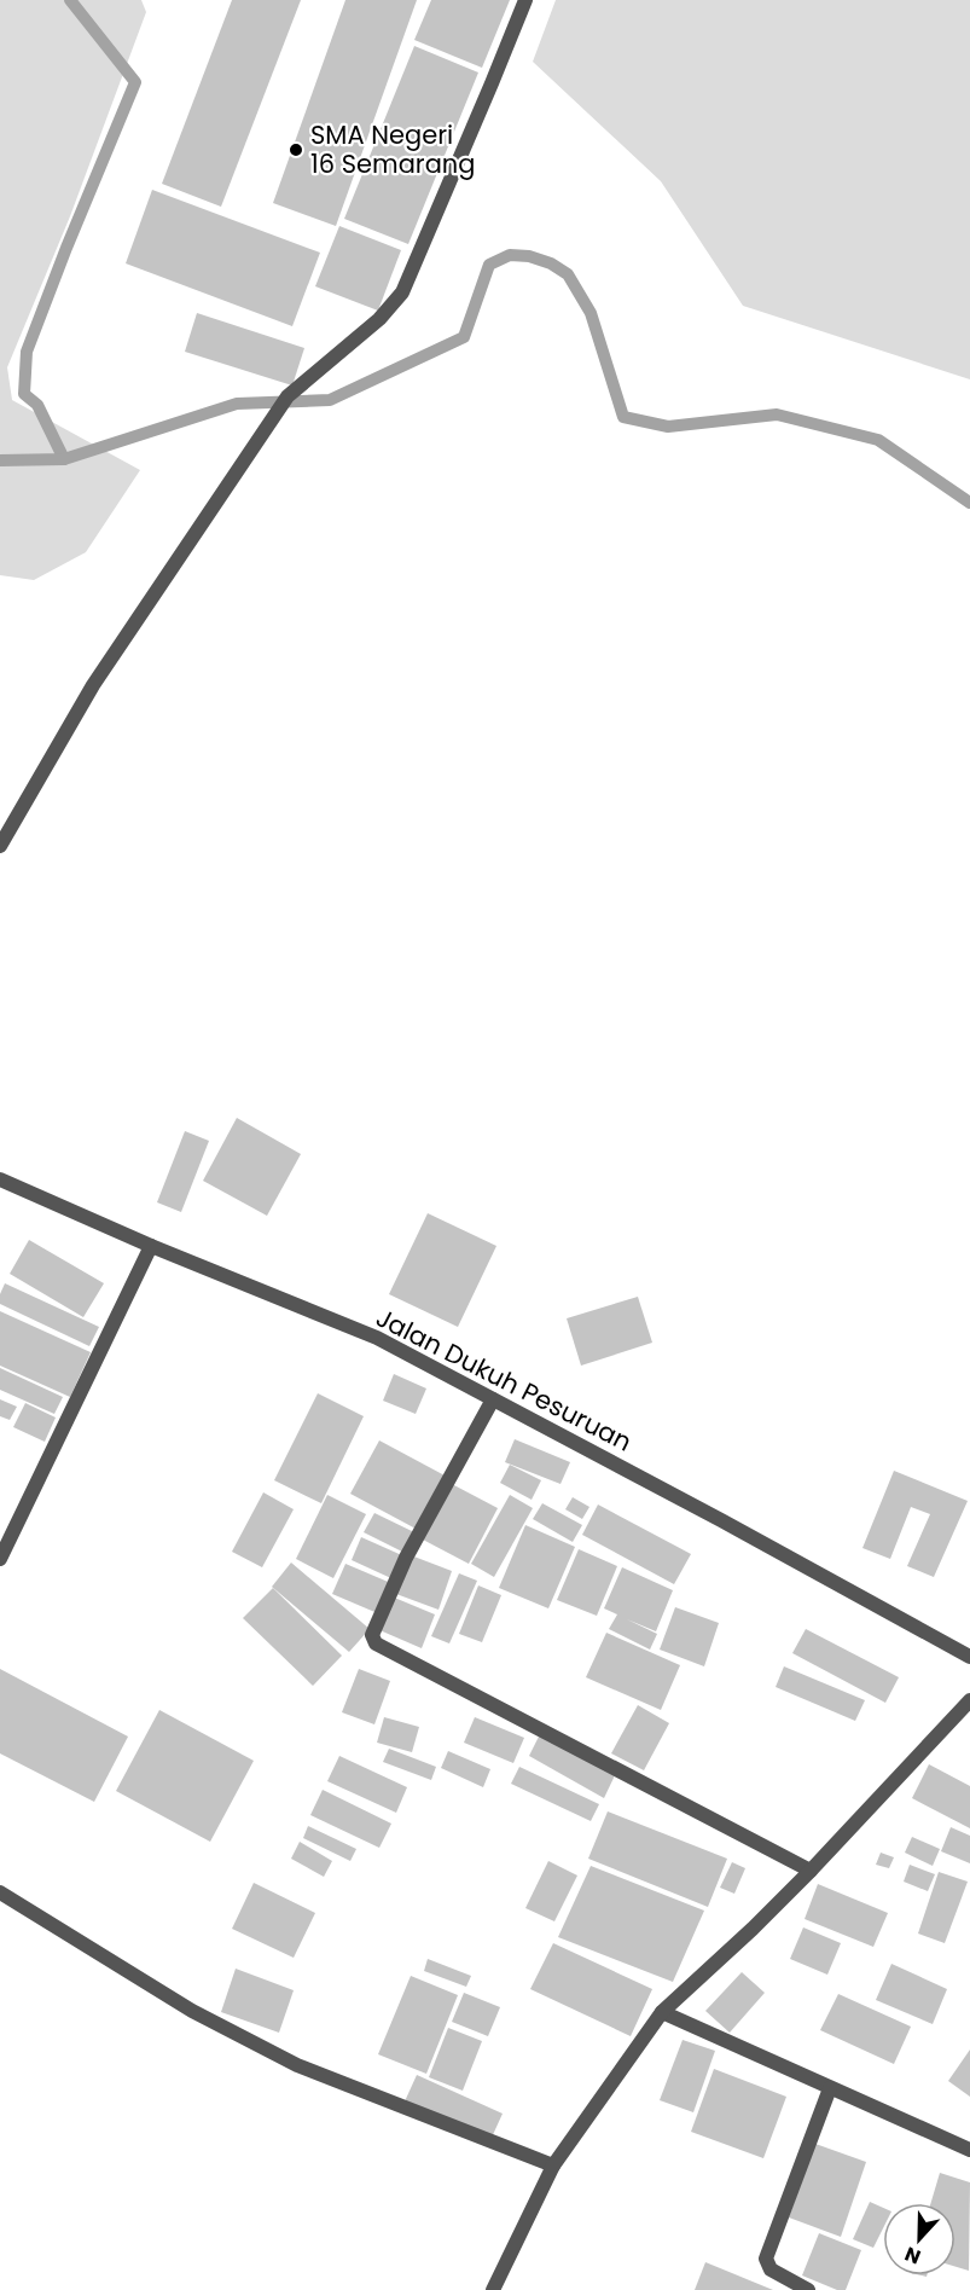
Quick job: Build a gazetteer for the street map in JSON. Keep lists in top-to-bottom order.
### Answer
{
  "streets": {
    "street": ["Jalan Dukuh Pesuruan"]
  },
  "places": ["SMA Negeri 16 Semarang"],
  "north": "bottom"
}
